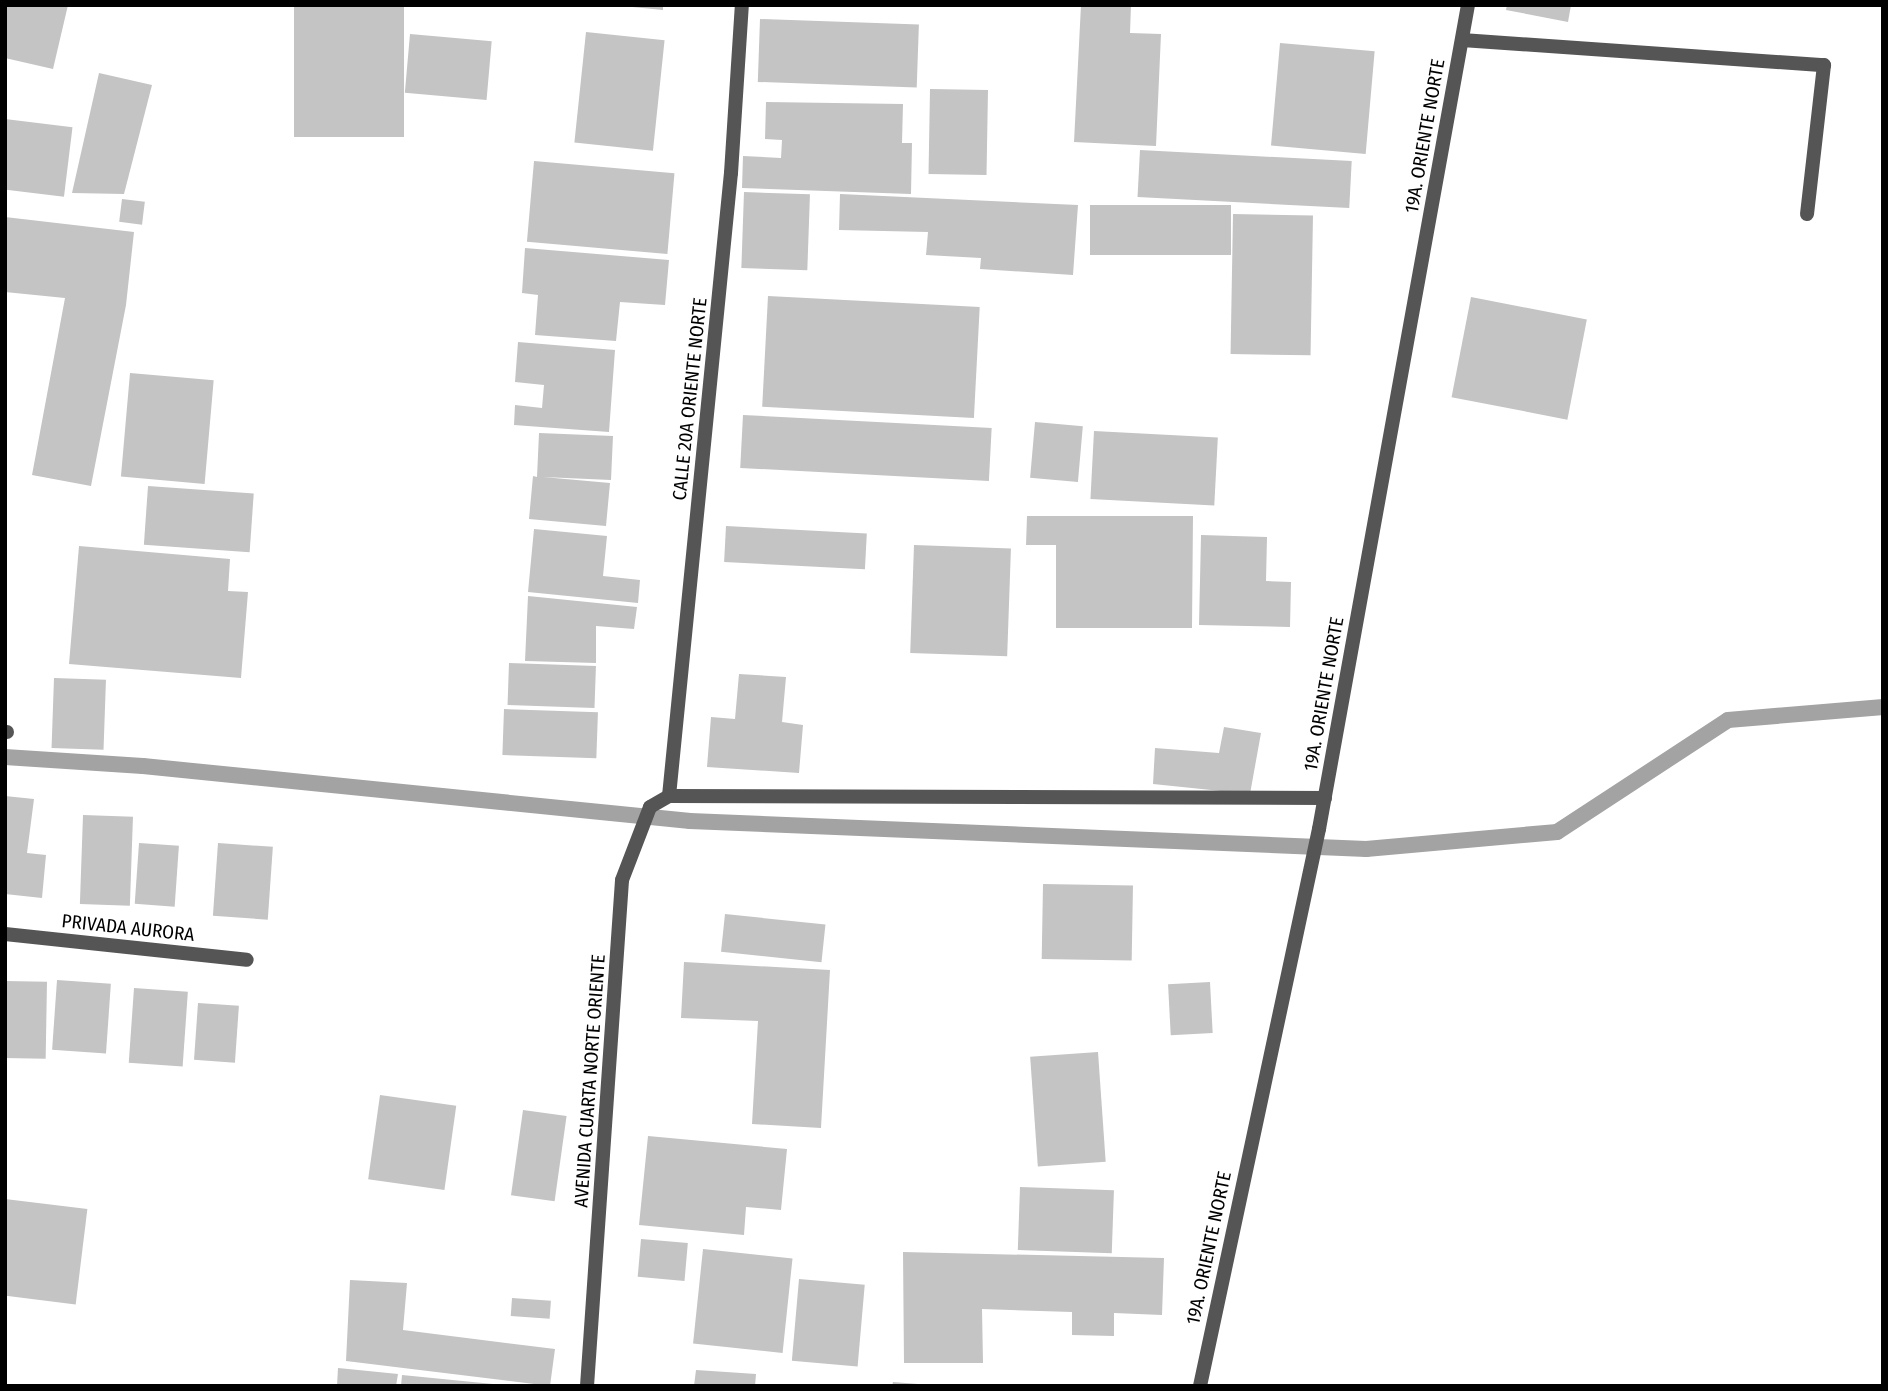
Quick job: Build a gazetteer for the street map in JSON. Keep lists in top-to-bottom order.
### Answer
{
  "streets": {
    "street": [
      "19A. ORIENTE NORTE",
      "CALLE 20A ORIENTE NORTE",
      "PRIVADA AURORA",
      "AVENIDA CUARTA NORTE ORIENTE"
    ]
  },
  "crossings": [
    ["CALLE 20A ORIENTE NORTE", "AVENIDA CUARTA NORTE ORIENTE"]
  ]
}
